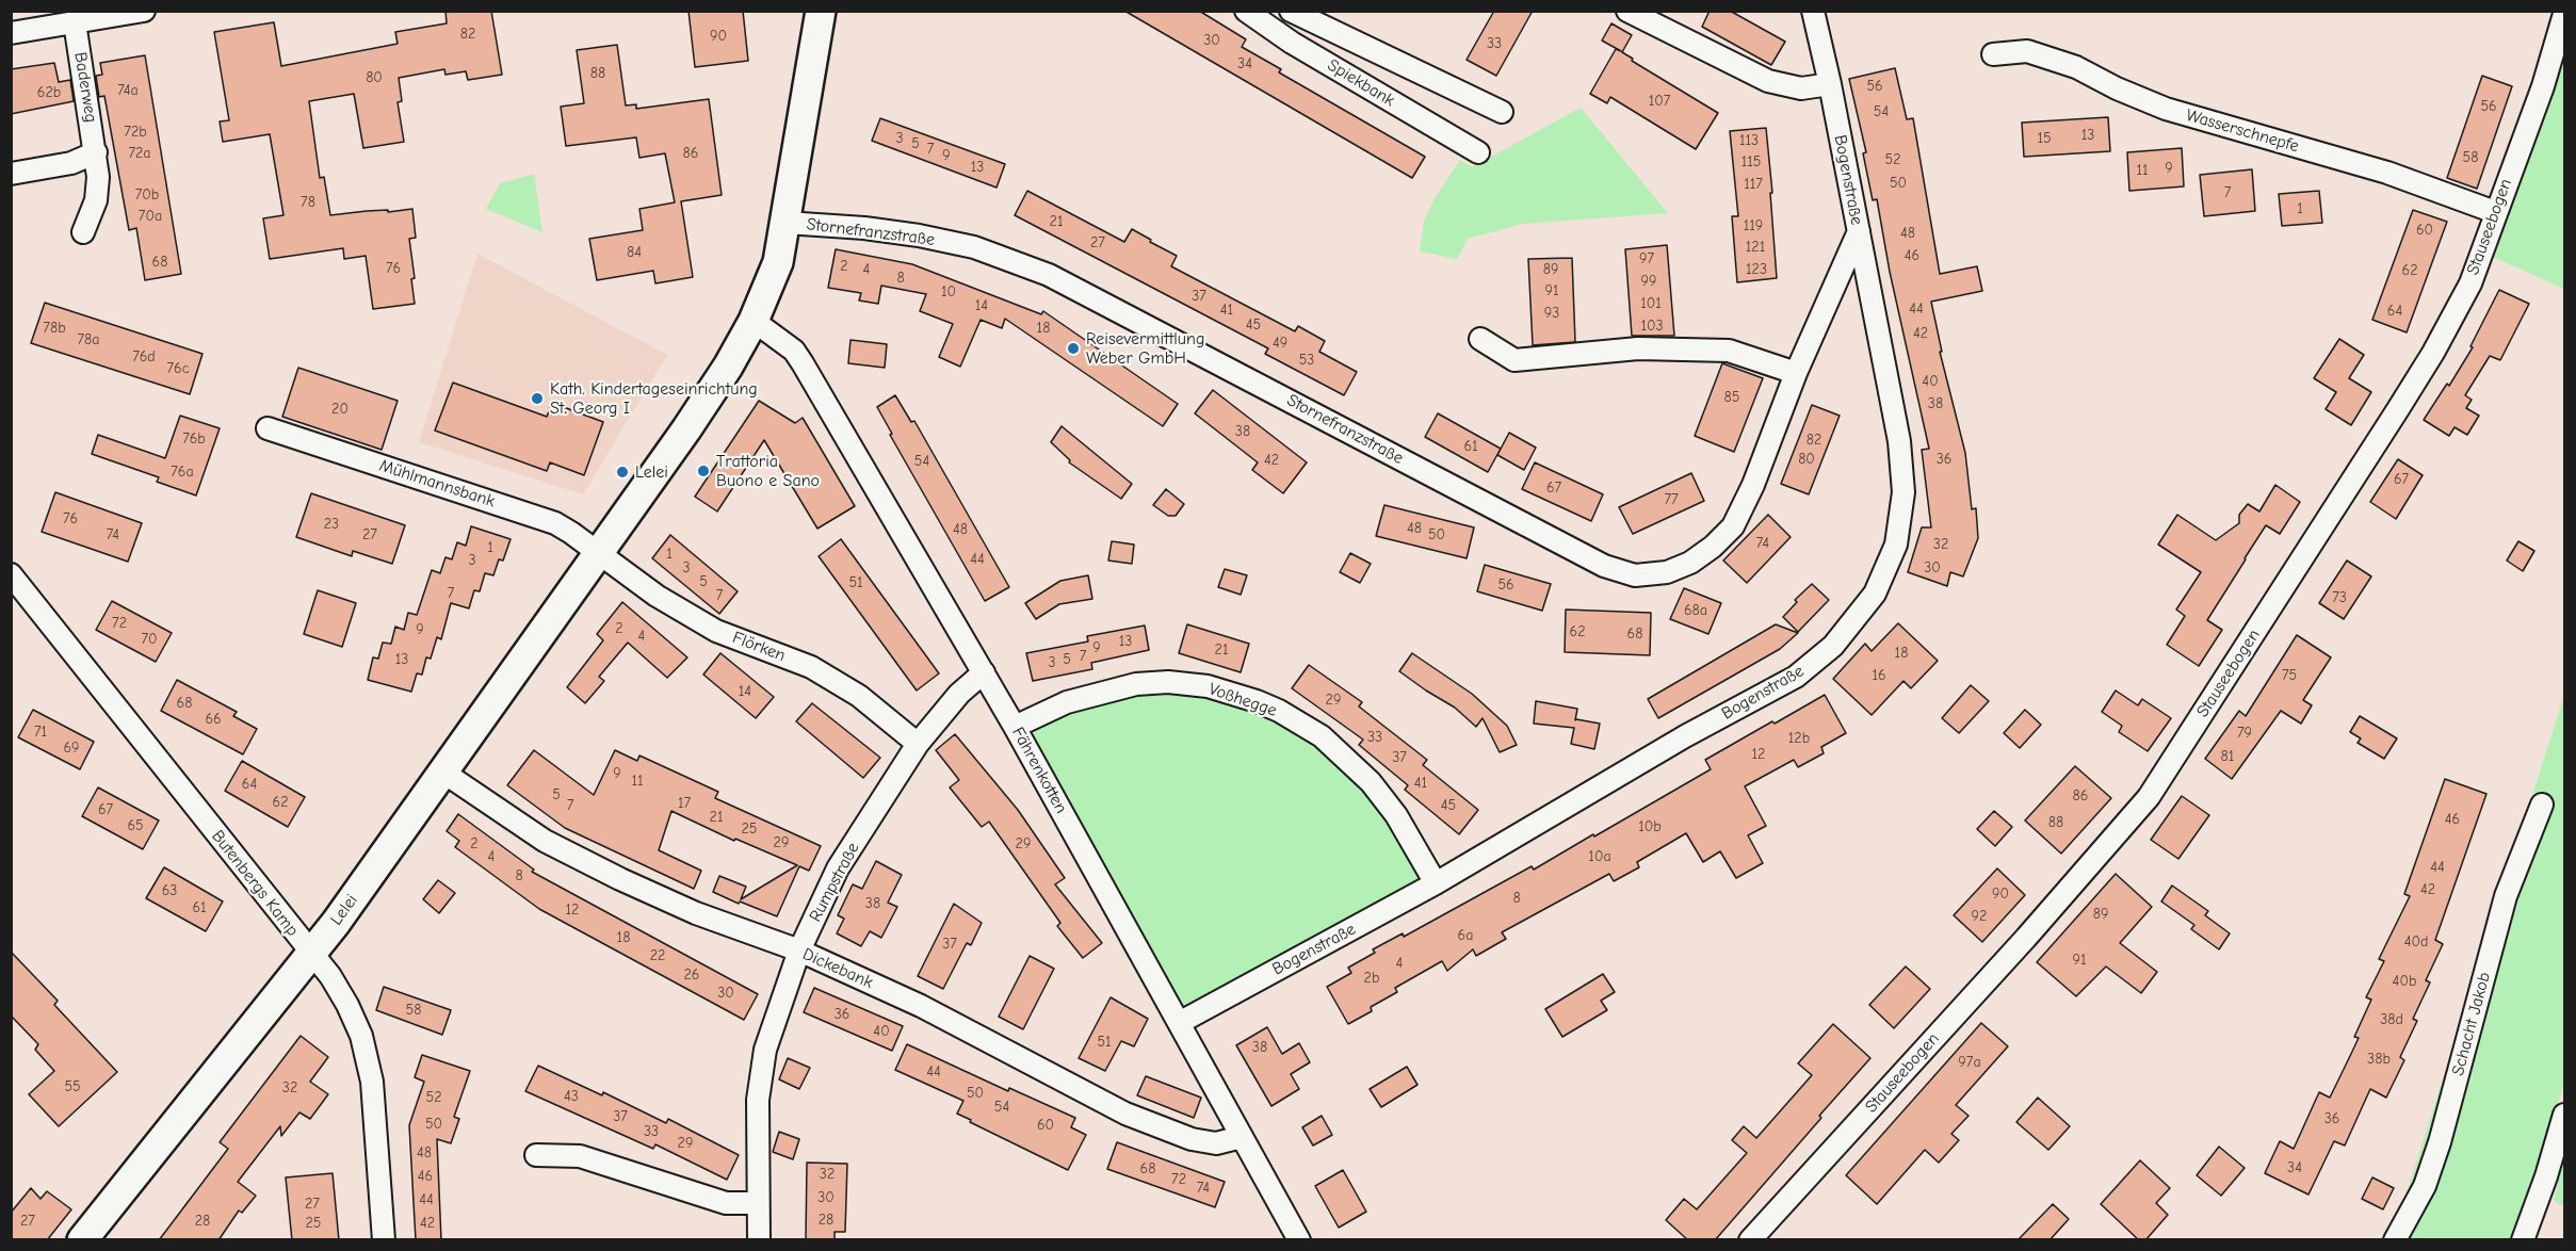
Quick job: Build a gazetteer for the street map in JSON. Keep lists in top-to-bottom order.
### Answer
{
  "streets": {
    "street": [
      "Spiekbank",
      "Baderweg",
      "Wasserschnepfe",
      "Bogenstraße",
      "Stauseebogen",
      "Stornefranzstraße",
      "Mühlmannsbank",
      "Flörken",
      "Voßhegge",
      "Fährenkotten",
      "Rumpstraße",
      "Butenbergs Kamp",
      "Lelei",
      "Dickebank",
      "Schacht Jakob"
    ]
  },
  "crossings": [
    ["Wasserschnepfe", "Stauseebogen"],
    ["Bogenstraße", "Stornefranzstraße"],
    ["Bogenstraße", "Voßhegge"],
    ["Bogenstraße", "Fährenkotten"],
    ["Stornefranzstraße", "Lelei"],
    ["Mühlmannsbank", "Flörken"],
    ["Mühlmannsbank", "Lelei"],
    ["Flörken", "Rumpstraße"],
    ["Flörken", "Lelei"],
    ["Voßhegge", "Fährenkotten"],
    ["Fährenkotten", "Rumpstraße"],
    ["Fährenkotten", "Lelei"],
    ["Fährenkotten", "Dickebank"],
    ["Rumpstraße", "Dickebank"],
    ["Butenbergs Kamp", "Lelei"],
    ["Lelei", "Dickebank"]
  ],
  "places": [
    "Reisevermittlung Weber GmbH",
    "Kath. Kindertageseinrichtung St. Georg I",
    "Trattoria Buono e Sano",
    "Lelei"
  ],
  "house_numbers": [
    "82",
    "90",
    "30",
    "33",
    "34",
    "88",
    "80",
    "56",
    "74a",
    "62b",
    "107",
    "56",
    "54",
    "72b",
    "13",
    "3",
    "15",
    "113",
    "5",
    "7",
    "72a",
    "86",
    "9",
    "58",
    "52",
    "115",
    "13",
    "9",
    "11",
    "50",
    "117",
    "7",
    "70b",
    "78",
    "1",
    "70a",
    "21",
    "119",
    "60",
    "48",
    "27",
    "121",
    "84",
    "46",
    "97",
    "68",
    "2",
    "76",
    "4",
    "89",
    "123",
    "62",
    "8",
    "99",
    "91",
    "10",
    "37",
    "101",
    "14",
    "44",
    "41",
    "64",
    "93",
    "45",
    "103",
    "78b",
    "18",
    "42",
    "78a",
    "49",
    "76d",
    "53",
    "76c",
    "40",
    "85",
    "38",
    "20",
    "38",
    "76b",
    "82",
    "61",
    "80",
    "36",
    "42",
    "54",
    "76a",
    "67",
    "67",
    "77",
    "76",
    "23",
    "48",
    "48",
    "74",
    "27",
    "50",
    "74",
    "32",
    "1",
    "1",
    "44",
    "3",
    "3",
    "30",
    "5",
    "51",
    "56",
    "7",
    "7",
    "73",
    "68a",
    "72",
    "2",
    "9",
    "62",
    "68",
    "4",
    "70",
    "13",
    "9",
    "21",
    "18",
    "7",
    "13",
    "5",
    "3",
    "16",
    "75",
    "14",
    "29",
    "68",
    "66",
    "71",
    "79",
    "33",
    "12b",
    "69",
    "12",
    "81",
    "37",
    "9",
    "11",
    "41",
    "64",
    "5",
    "86",
    "62",
    "17",
    "7",
    "45",
    "67",
    "21",
    "46",
    "88",
    "65",
    "10b",
    "25",
    "29",
    "2",
    "29",
    "4",
    "10a",
    "44",
    "8",
    "42",
    "63",
    "90",
    "8",
    "38",
    "61",
    "12",
    "89",
    "92",
    "6a",
    "18",
    "40d",
    "37",
    "22",
    "91",
    "4",
    "26",
    "2b",
    "40b",
    "30",
    "58",
    "36",
    "38d",
    "40",
    "51",
    "38",
    "38b",
    "97a",
    "44",
    "55",
    "32",
    "50",
    "43",
    "52",
    "54",
    "37",
    "36",
    "50",
    "60",
    "33",
    "29",
    "48",
    "34",
    "68",
    "32",
    "46",
    "72",
    "74",
    "30",
    "44",
    "27",
    "28",
    "27",
    "28",
    "25",
    "42"
  ]
}
